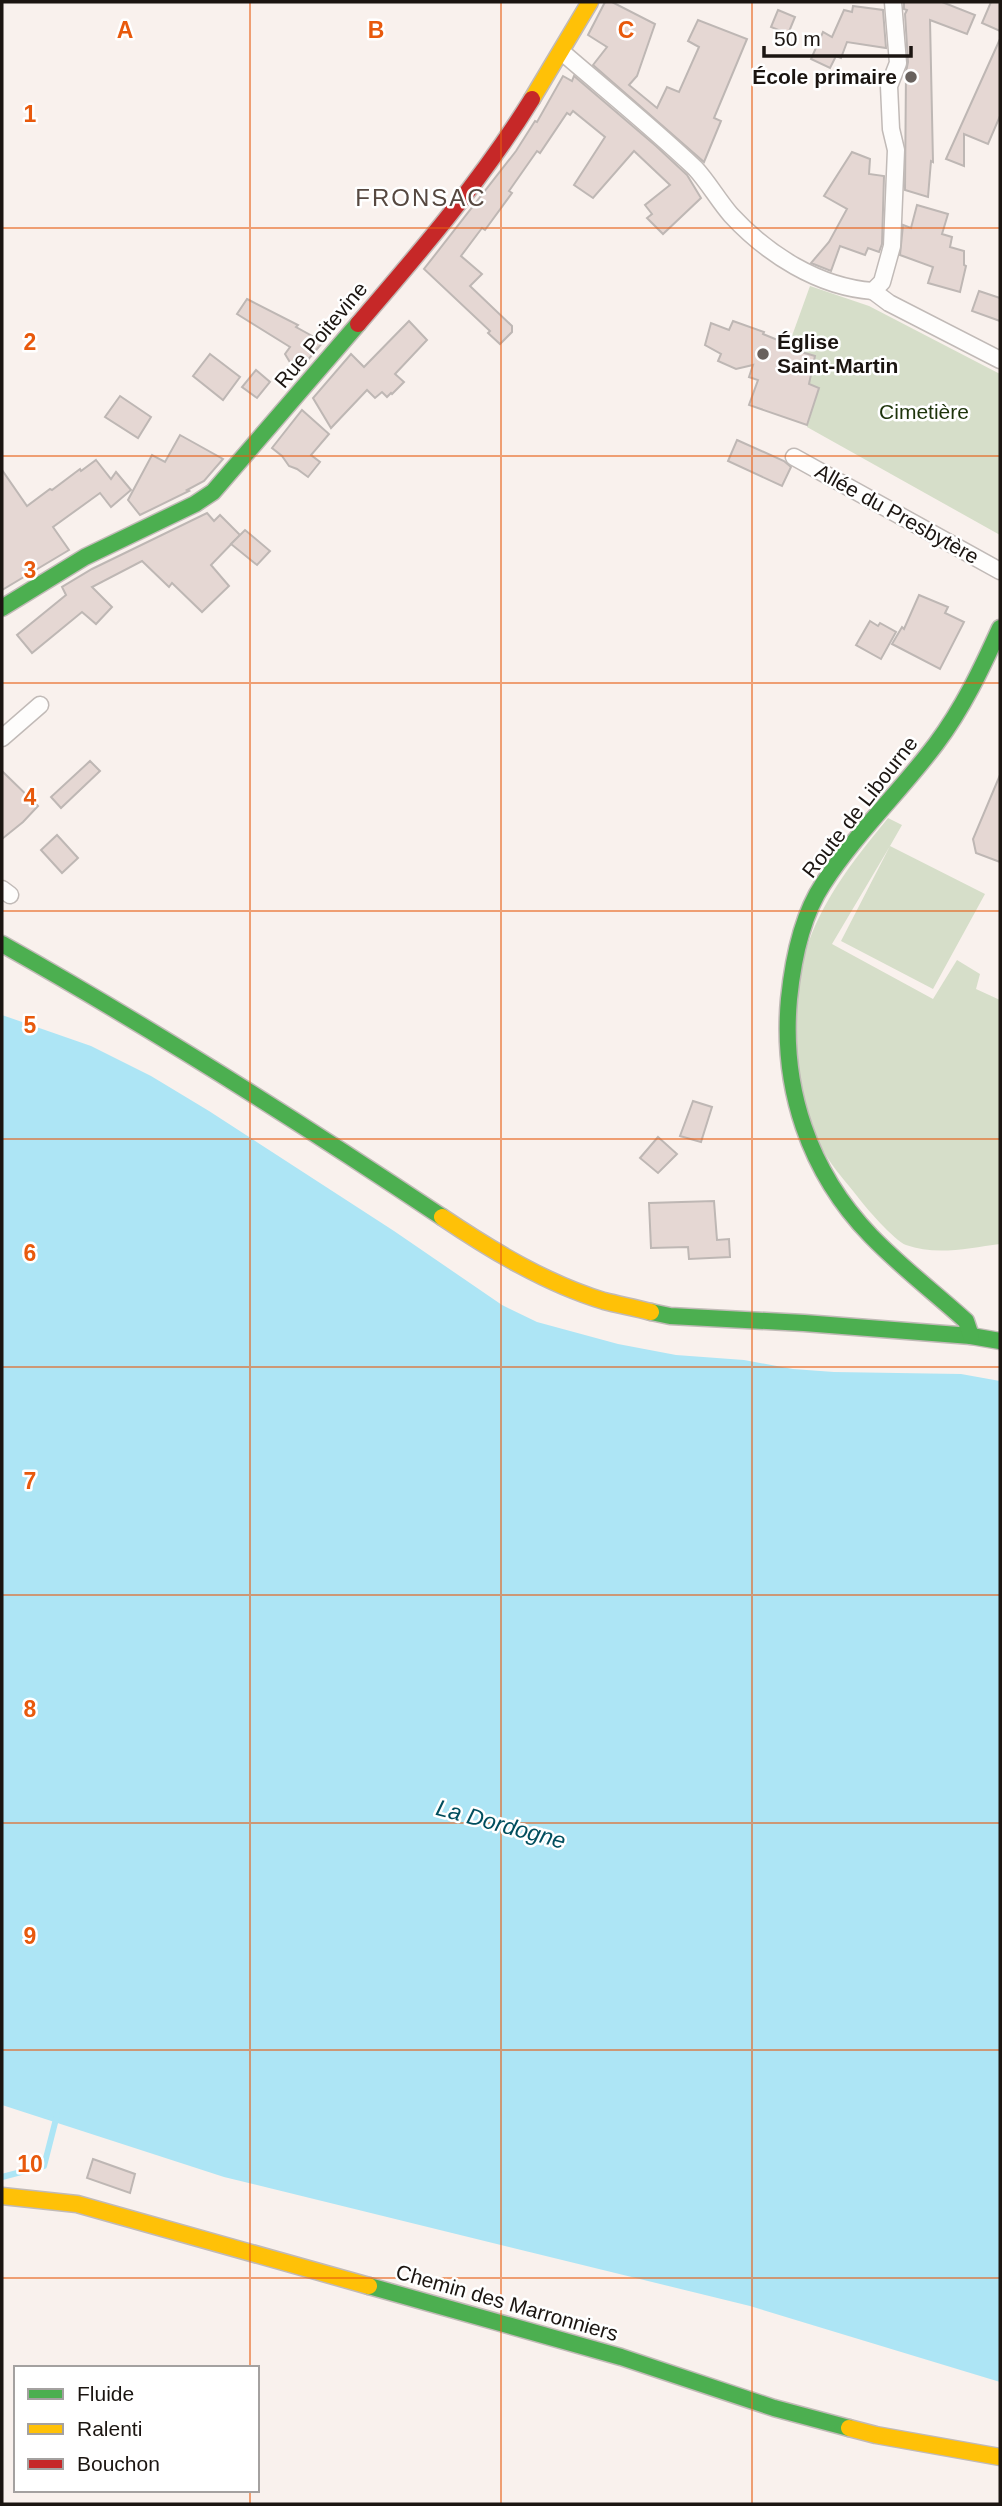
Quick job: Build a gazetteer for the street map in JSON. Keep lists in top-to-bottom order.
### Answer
{
  "streets": {
    "street": [
      "Rue Poitevine",
      "Allée du Presbytère",
      "Route de Libourne",
      "Chemin des Marronniers"
    ]
  },
  "districts": ["FRONSAC"],
  "water": ["La Dordogne"],
  "parks": ["Cimetière"],
  "places": ["École primaire", "Église Saint-Martin"],
  "legend": ["Fluide", "Ralenti", "Bouchon"],
  "scale_bar": "50 m",
  "grid": {
    "columns": ["A", "B", "C"],
    "rows": [
      "1",
      "2",
      "3",
      "4",
      "5",
      "6",
      "7",
      "8",
      "9",
      "10"
    ]
  }
}
